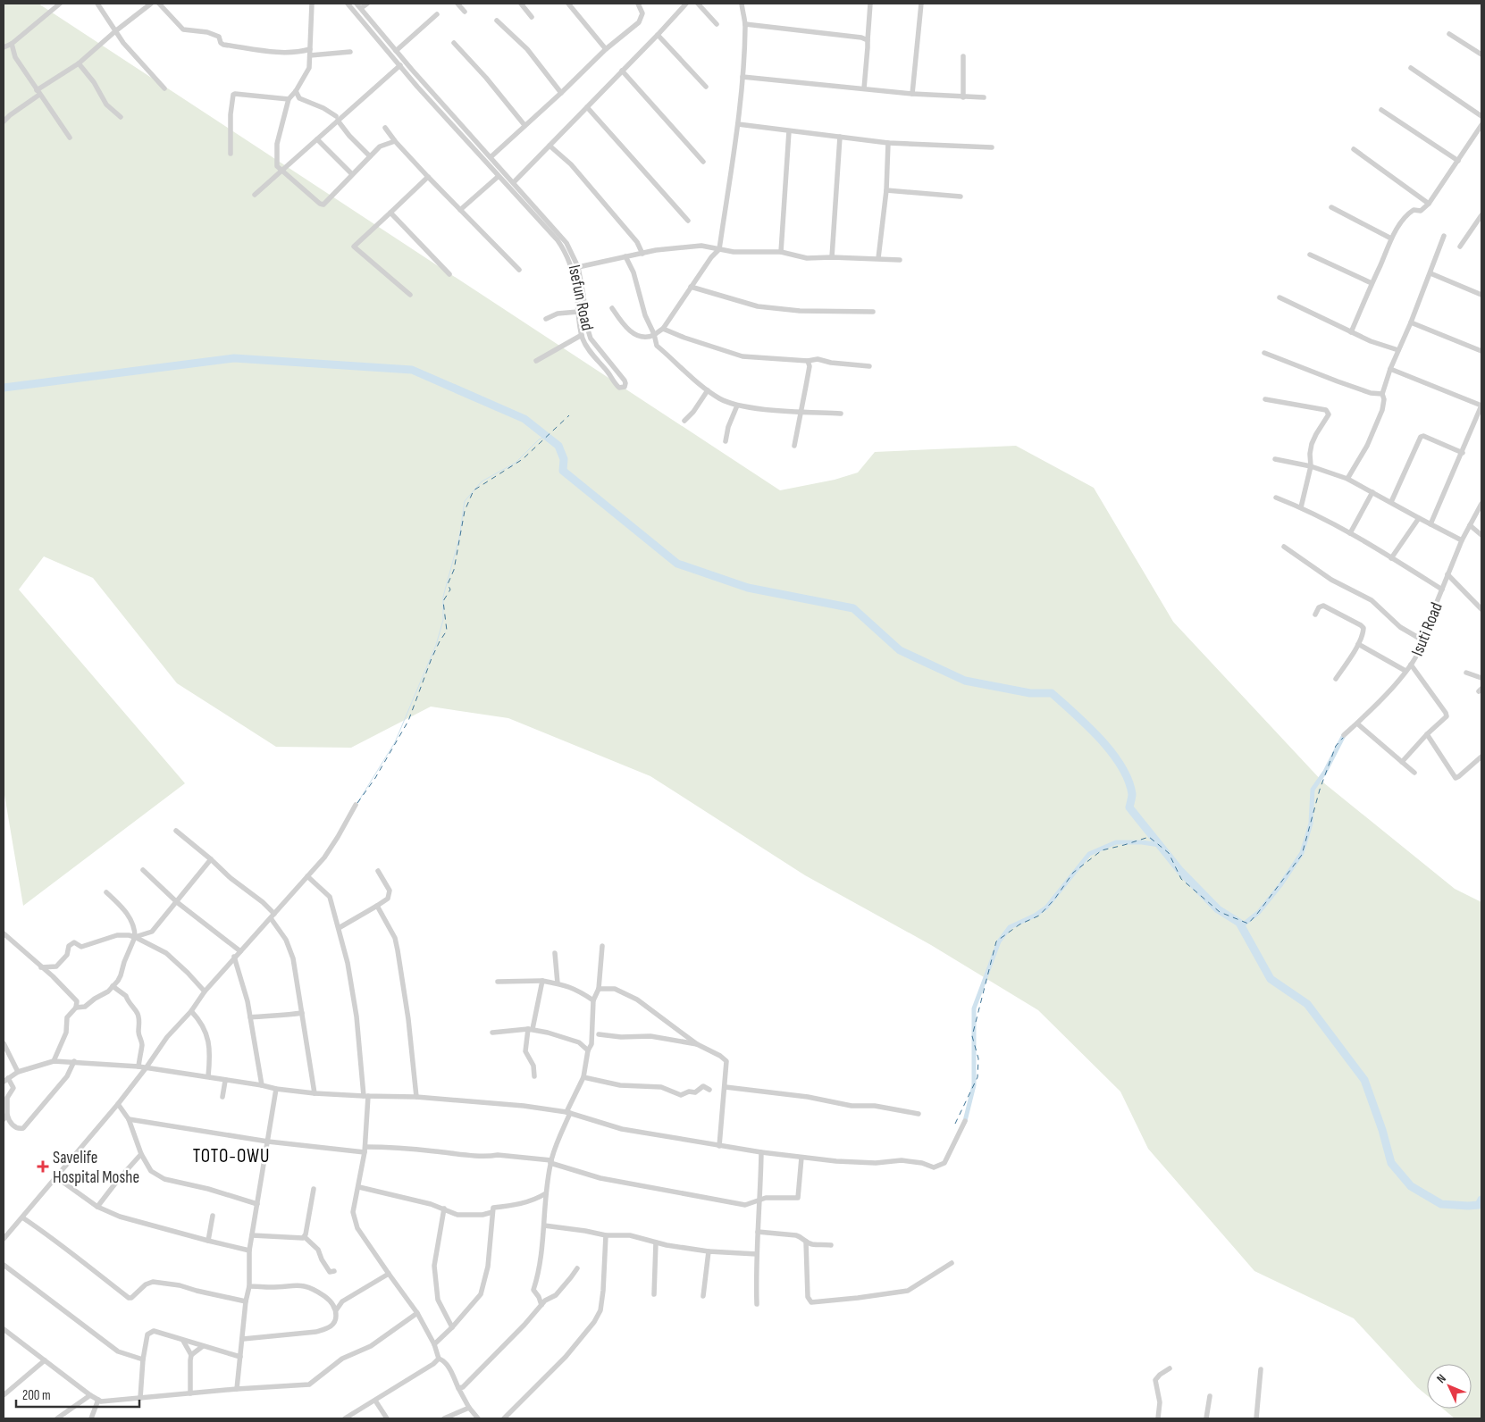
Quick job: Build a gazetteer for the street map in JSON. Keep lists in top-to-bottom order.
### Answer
{
  "streets": {
    "street": ["Isefun Road", "Isuti Road"]
  },
  "districts": ["TOTO-OWU"],
  "places": {
    "health": ["Savelife Hospital Moshe"]
  },
  "scale_bar": "200 m",
  "north": "top left"
}
